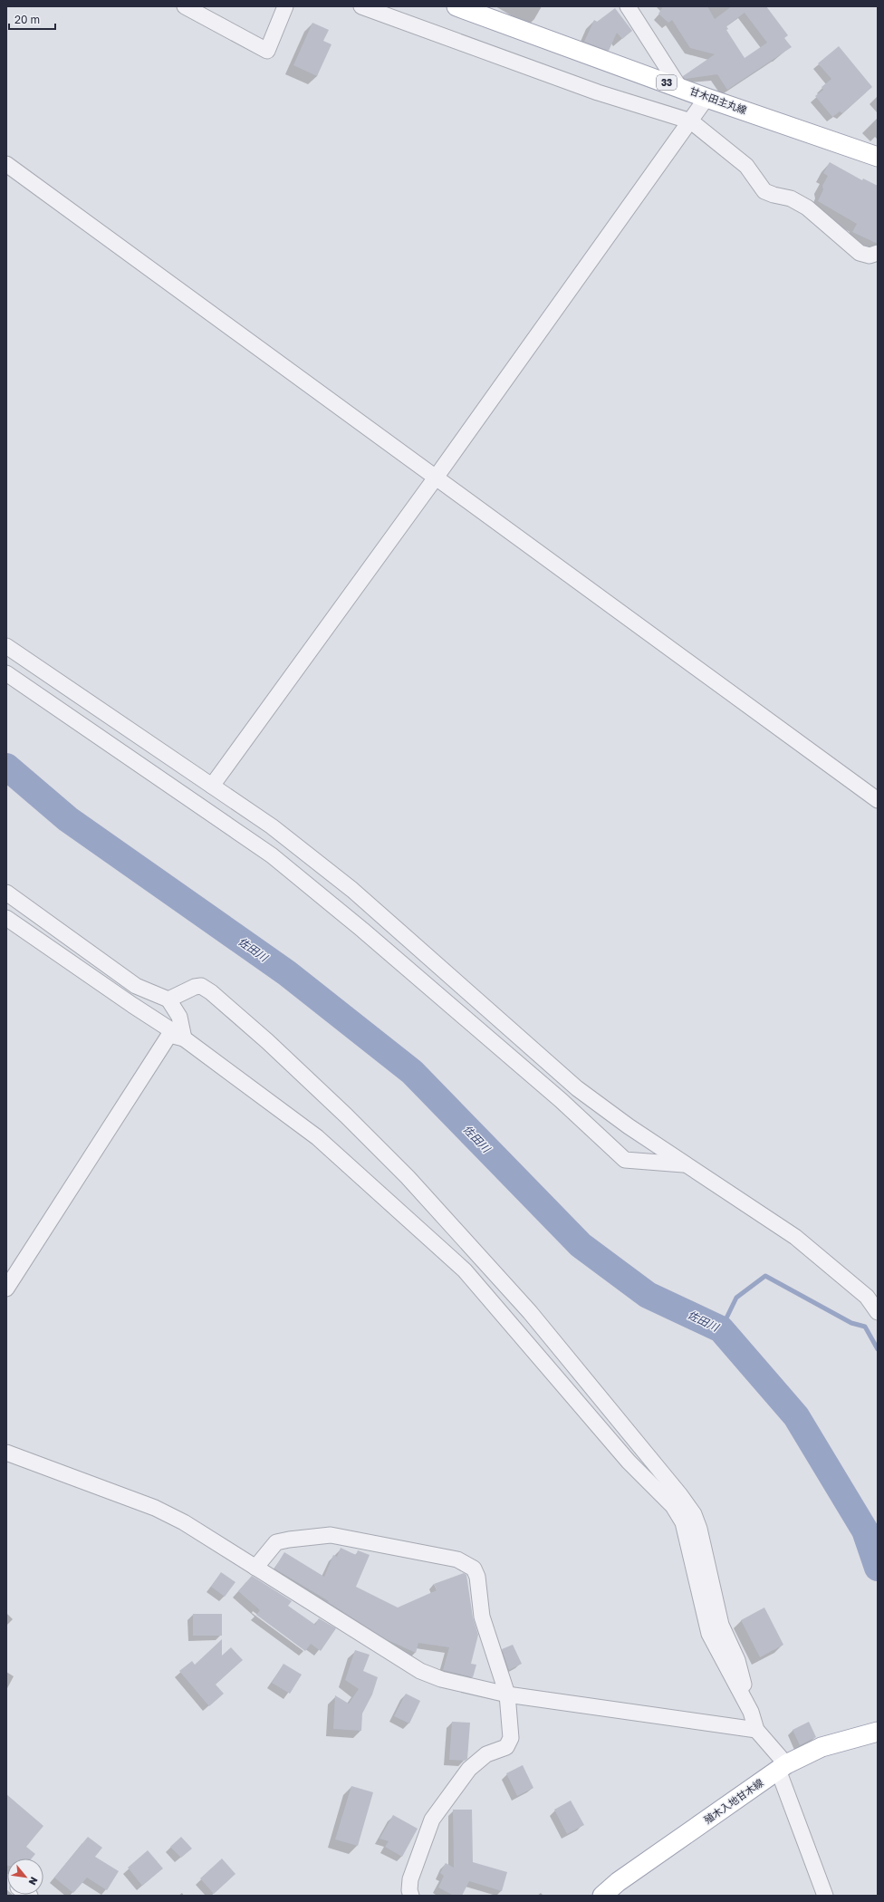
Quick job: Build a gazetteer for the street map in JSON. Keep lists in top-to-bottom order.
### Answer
{
  "streets": {
    "main road": ["33", "甘木田主丸線", "殖木入地甘木線"]
  },
  "water": ["佐田川"],
  "scale_bar": "20 m",
  "north": "bottom right"
}
